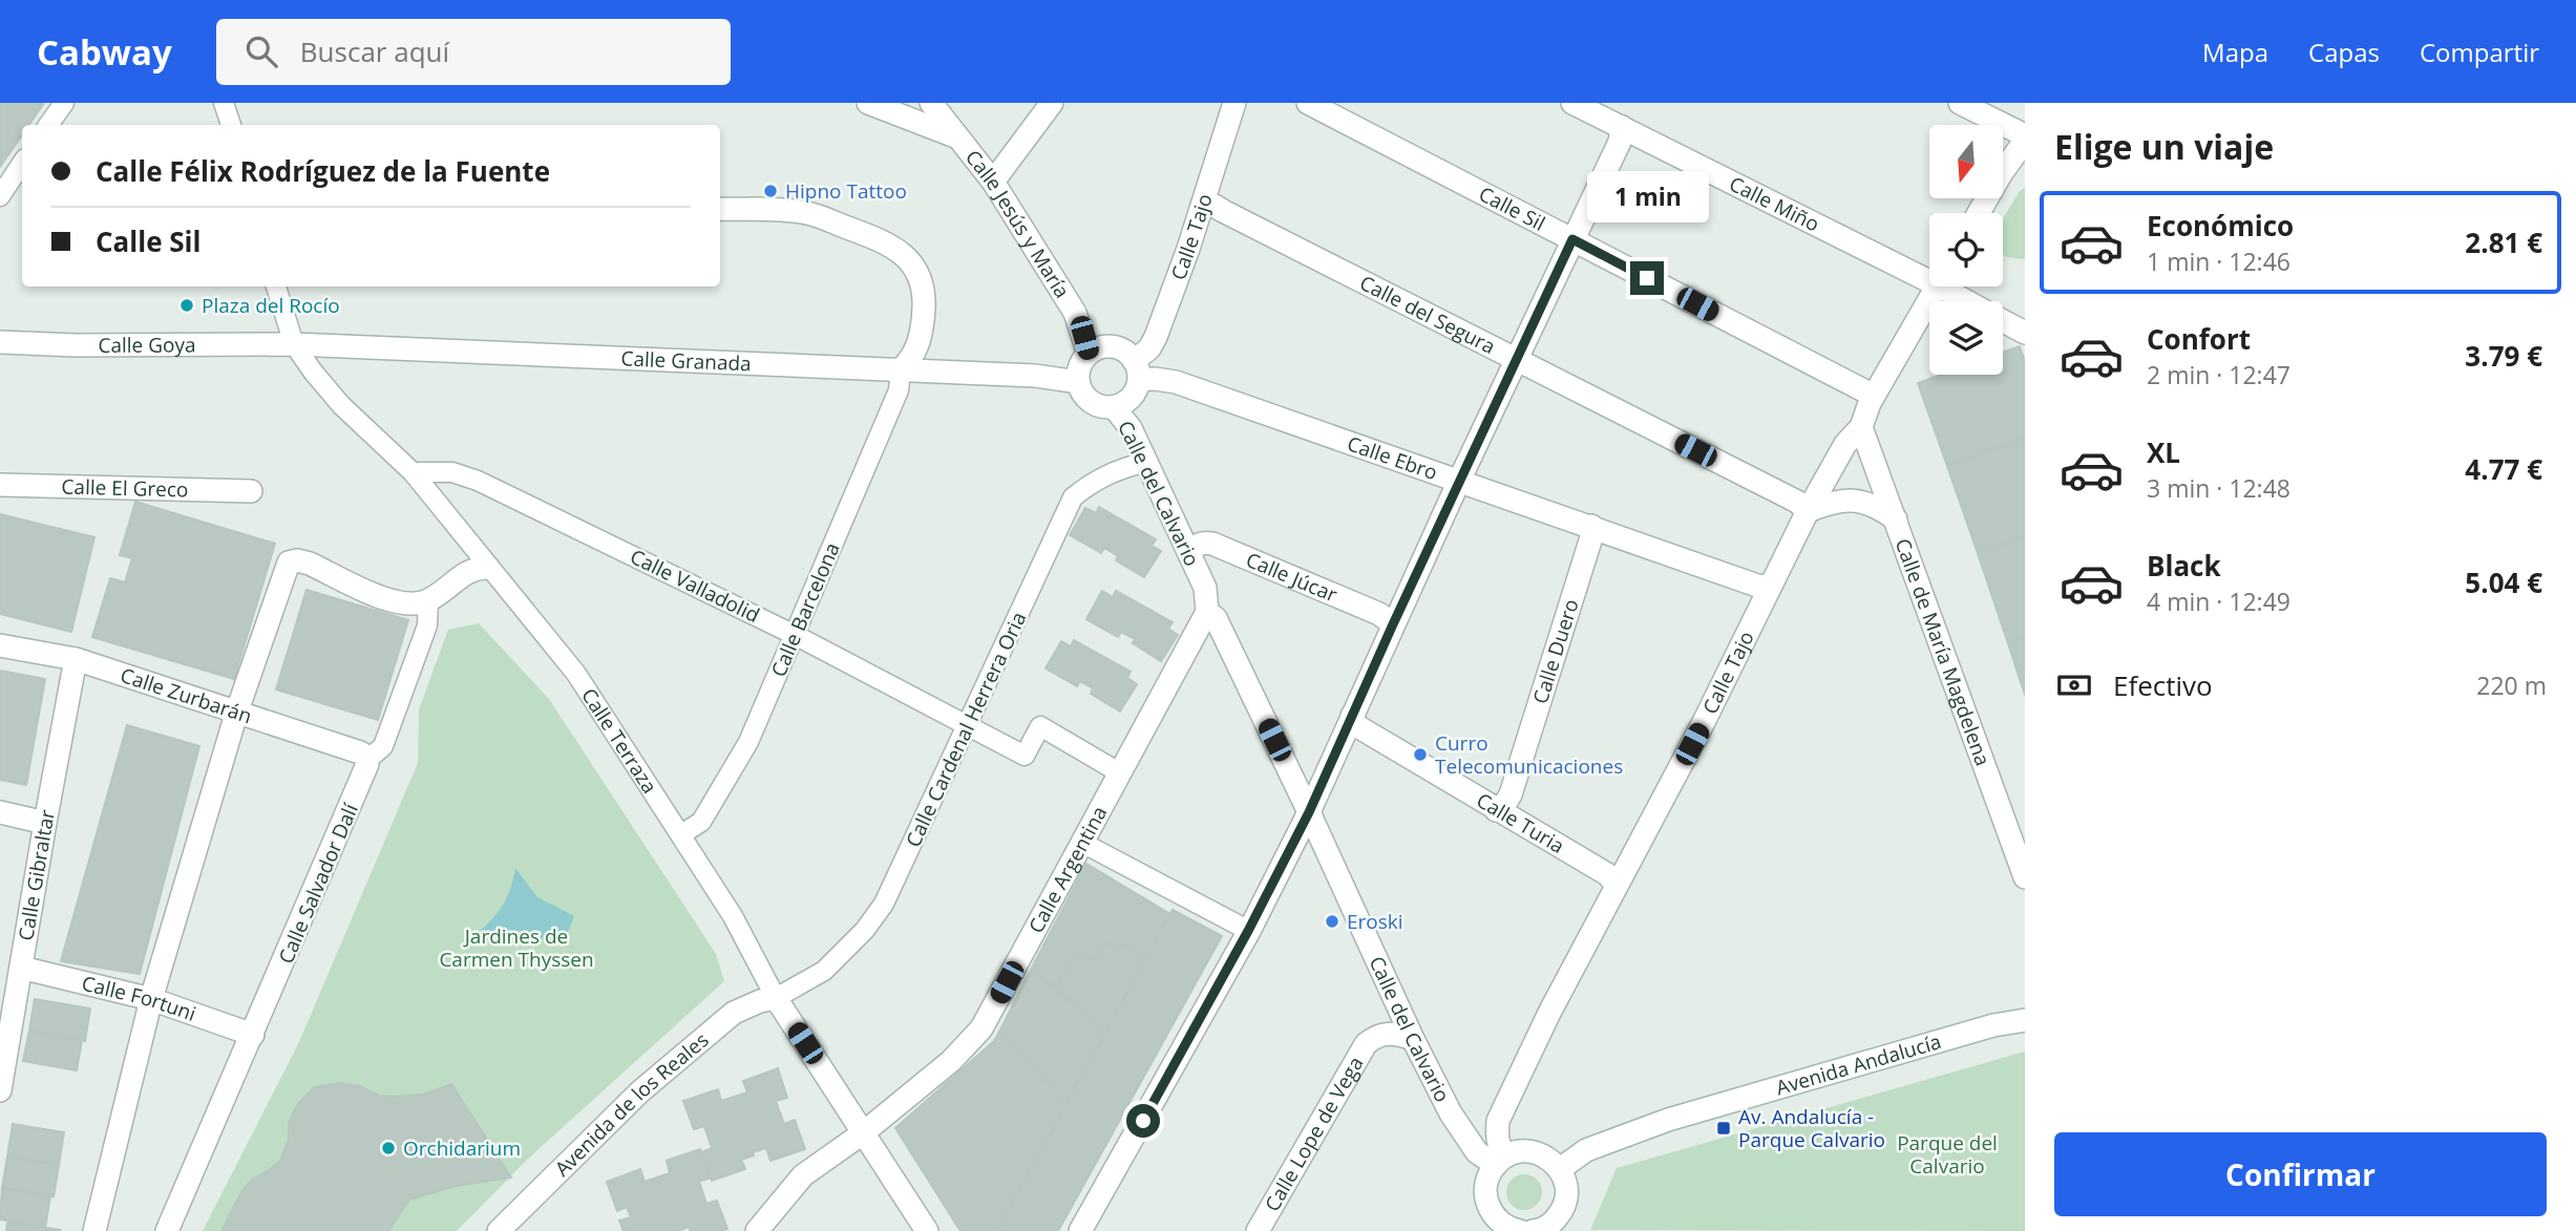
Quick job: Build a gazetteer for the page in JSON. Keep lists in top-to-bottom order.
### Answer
{
  "streets": {
    "street": [
      "Calle Miño",
      "Calle Sil",
      "Calle Jesús y María",
      "Calle Tajo",
      "Calle del Segura",
      "Calle Goya",
      "Calle Granada",
      "Calle Ebro",
      "Calle El Greco",
      "Calle del Calvario",
      "Calle Júcar",
      "Calle Valladolid",
      "Calle Barcelona",
      "Calle Duero",
      "Calle de María Magdelena",
      "Calle Zurbarán",
      "Calle Cardenal Herrera Oria",
      "Calle Terraza",
      "Calle Turia",
      "Calle Argentina",
      "Calle Gibraltar",
      "Calle Salvador Dalí",
      "Calle Fortuni",
      "Avenida Andalucía",
      "Avenida de los Reales",
      "Calle Lope de Vega"
    ]
  },
  "crossings": [
    ["Calle Sil", "Calle Tajo"],
    ["Calle Jesús y María", "Calle Tajo"],
    ["Calle Jesús y María", "Calle Granada"],
    ["Calle Jesús y María", "Calle Ebro"],
    ["Calle Jesús y María", "Calle del Calvario"],
    ["Calle Tajo", "Calle del Segura"],
    ["Calle Tajo", "Calle Granada"],
    ["Calle Tajo", "Calle Ebro"],
    ["Calle Tajo", "Calle del Calvario"],
    ["Calle Tajo", "Calle de María Magdelena"],
    ["Calle Tajo", "Calle Turia"],
    ["Calle Goya", "Calle Granada"],
    ["Calle Goya", "Calle Terraza"],
    ["Calle Granada", "Calle Ebro"],
    ["Calle Granada", "Calle del Calvario"],
    ["Calle Granada", "Calle Barcelona"],
    ["Calle Granada", "Calle Terraza"],
    ["Calle Ebro", "Calle del Calvario"],
    ["Calle Ebro", "Calle Duero"],
    ["Calle del Calvario", "Calle Júcar"],
    ["Calle del Calvario", "Calle Cardenal Herrera Oria"],
    ["Calle del Calvario", "Calle Argentina"],
    ["Calle del Calvario", "Calle Lope de Vega"],
    ["Calle Valladolid", "Calle Barcelona"],
    ["Calle Valladolid", "Calle Cardenal Herrera Oria"],
    ["Calle Valladolid", "Calle Terraza"],
    ["Calle Valladolid", "Calle Argentina"],
    ["Calle Barcelona", "Calle Terraza"],
    ["Calle Duero", "Calle Turia"],
    ["Calle Zurbarán", "Calle Gibraltar"],
    ["Calle Zurbarán", "Calle Salvador Dalí"],
    ["Calle Cardenal Herrera Oria", "Calle Terraza"],
    ["Calle Cardenal Herrera Oria", "Avenida de los Reales"],
    ["Calle Terraza", "Calle Argentina"],
    ["Calle Terraza", "Avenida de los Reales"],
    ["Calle Gibraltar", "Calle Fortuni"],
    ["Calle Salvador Dalí", "Calle Fortuni"]
  ],
  "parks": ["Jardines de Carmen Thyssen", "Parque del Calvario"],
  "places": {
    "other": [
      "Hipno Tattoo",
      "Plaza del Rocío",
      "Curro Telecomunicaciones",
      "Eroski",
      "Orchidarium"
    ],
    "transit": ["Av. Andalucía - Parque Calvario"]
  },
  "north": "bottom",
  "page": {
    "header": "Cabway",
    "search": "Buscar aquí",
    "nav": ["Mapa", "Capas", "Compartir"],
    "heading": "Elige un viaje",
    "banner": ["Calle Félix Rodríguez de la Fuente", "Calle Sil"],
    "bubble": "1 min",
    "list": [
      {
        "name": "Económico",
        "note": "1 min · 12:46",
        "value": "2.81 €"
      },
      {
        "name": "Confort",
        "note": "2 min · 12:47",
        "value": "3.79 €"
      },
      {
        "name": "XL",
        "note": "3 min · 12:48",
        "value": "4.77 €"
      },
      {
        "name": "Black",
        "note": "4 min · 12:49",
        "value": "5.04 €"
      }
    ],
    "pay": ["Efectivo", "220 m"],
    "buttons": "Confirmar"
  }
}
